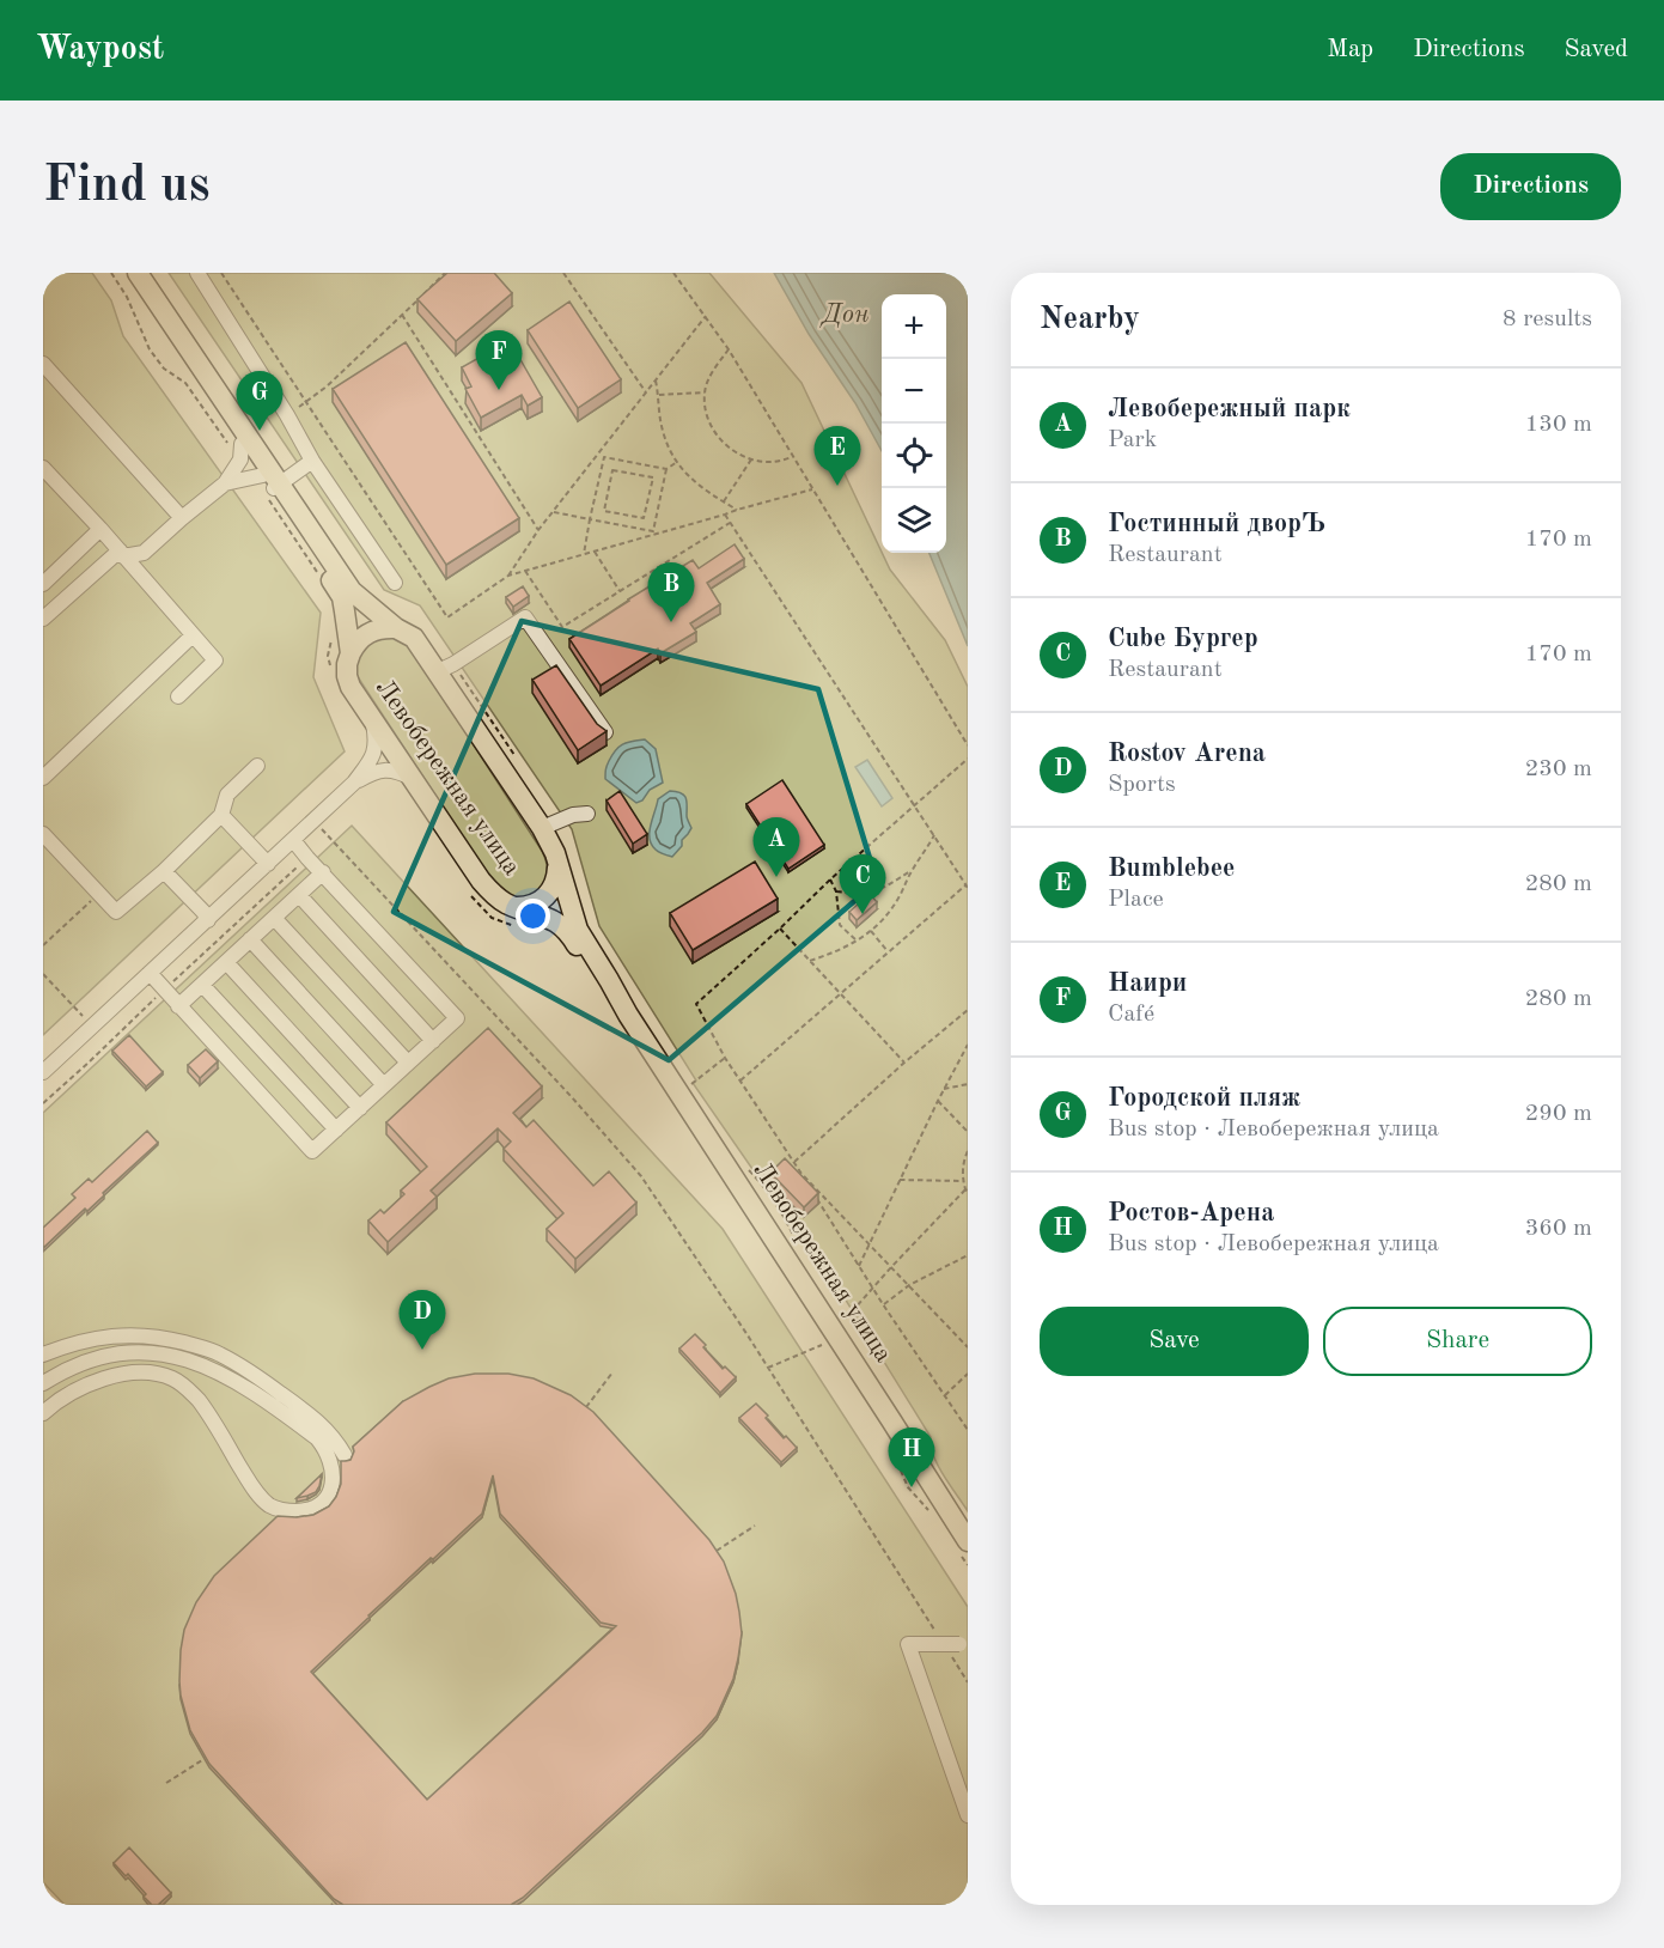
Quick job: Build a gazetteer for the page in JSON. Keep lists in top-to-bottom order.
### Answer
{
  "streets": {
    "main road": ["Левобережная улица"]
  },
  "water": ["Дон"],
  "page": {
    "header": "Waypost",
    "nav": ["Map", "Directions", "Saved"],
    "buttons": [
      "Directions",
      ["Save", "Share"]
    ],
    "title": "Find us",
    "heading": ["Nearby", "8 results"],
    "map_buttons": ["+", "−"],
    "pins": [
      "F",
      "G",
      "E",
      "B",
      "A",
      "C",
      "D",
      "H"
    ],
    "list": [
      {
        "mark": "A",
        "name": "Левобережный парк",
        "note": "Park",
        "value": "130 m"
      },
      {
        "mark": "B",
        "name": "Гостинный дворЪ",
        "note": "Restaurant",
        "value": "170 m"
      },
      {
        "mark": "C",
        "name": "Cube Бургер",
        "note": "Restaurant",
        "value": "170 m"
      },
      {
        "mark": "D",
        "name": "Rostov Arena",
        "note": "Sports",
        "value": "230 m"
      },
      {
        "mark": "E",
        "name": "Bumblebee",
        "note": "Place",
        "value": "280 m"
      },
      {
        "mark": "F",
        "name": "Наири",
        "note": "Café",
        "value": "280 m"
      },
      {
        "mark": "G",
        "name": "Городской пляж",
        "note": "Bus stop · Левобережная улица",
        "value": "290 m"
      },
      {
        "mark": "H",
        "name": "Ростов-Арена",
        "note": "Bus stop · Левобережная улица",
        "value": "360 m"
      }
    ]
  }
}
